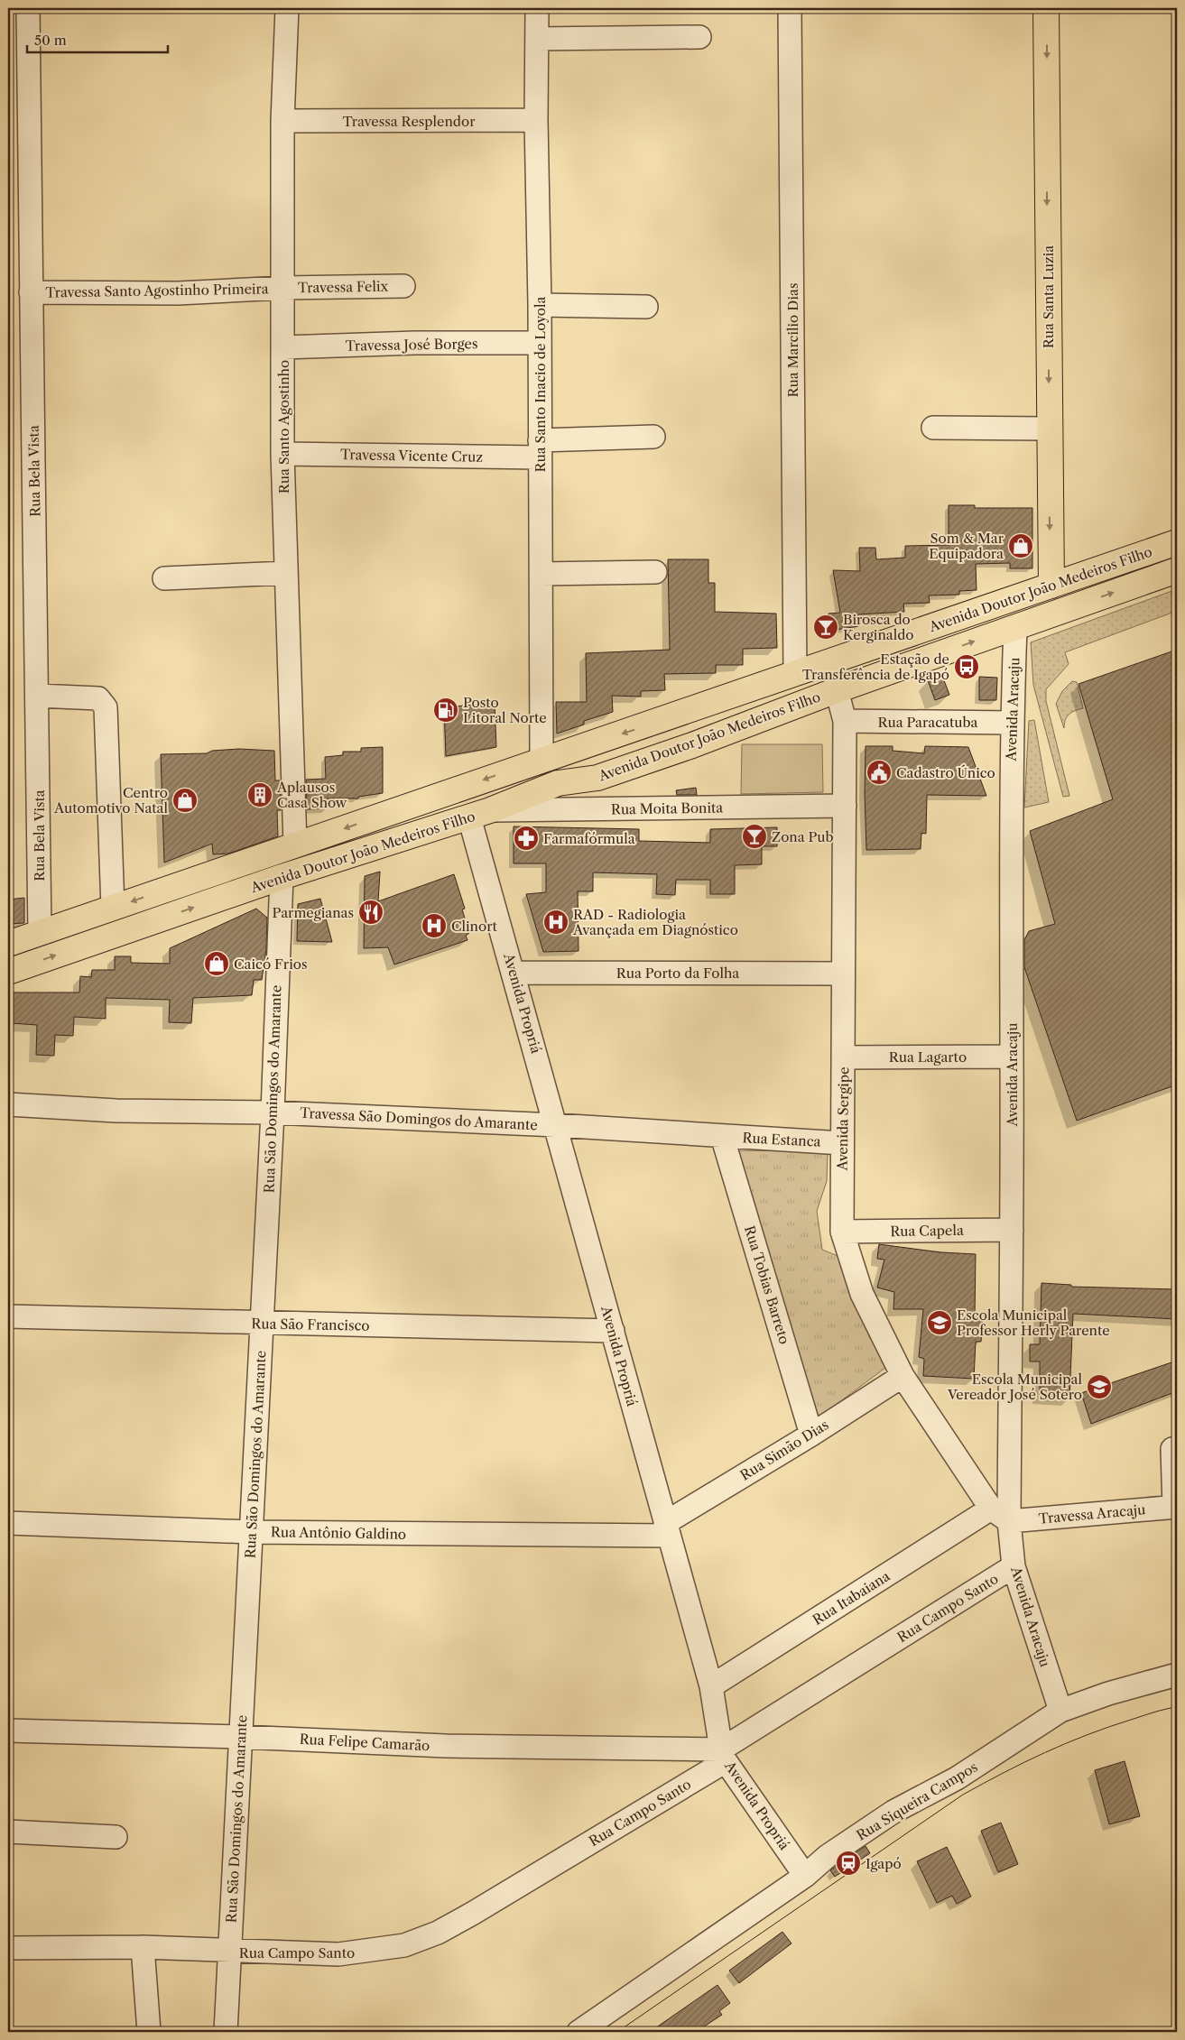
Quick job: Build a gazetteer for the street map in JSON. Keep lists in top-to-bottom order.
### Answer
{
  "streets": {
    "main road": ["Rua Santa Luzia", "Avenida Doutor João Medeiros Filho"],
    "street": [
      "Travessa Resplendor",
      "Travessa Felix",
      "Travessa Santo Agostinho Primeira",
      "Rua Marcilio Dias",
      "Travessa José Borges",
      "Rua Santo Inacio de Loyola",
      "Rua Santo Agostinho",
      "Travessa Vicente Cruz",
      "Rua Bela Vista",
      "Avenida Aracaju",
      "Rua Paracatuba",
      "Rua Moita Bonita",
      "Rua Porto da Folha",
      "Avenida Propriá",
      "Rua Lagarto",
      "Rua São Domingos do Amarante",
      "Travessa São Domingos do Amarante",
      "Avenida Sergipe",
      "Rua Estanca",
      "Rua Capela",
      "Rua Tobias Barreto",
      "Rua São Francisco",
      "Rua Simão Dias",
      "Travessa Aracaju",
      "Rua Antônio Galdino",
      "Rua Itabaiana",
      "Rua Campo Santo",
      "Rua Felipe Camarão",
      "Rua Siqueira Campos"
    ]
  },
  "crossings": [
    ["Travessa Resplendor", "Rua Santo Inacio de Loyola"],
    ["Travessa Resplendor", "Rua Santo Agostinho"],
    ["Travessa Felix", "Travessa Santo Agostinho Primeira"],
    ["Travessa Felix", "Rua Santo Agostinho"],
    ["Travessa Santo Agostinho Primeira", "Rua Santo Agostinho"],
    ["Travessa Santo Agostinho Primeira", "Rua Bela Vista"],
    ["Rua Santa Luzia", "Avenida Doutor João Medeiros Filho"],
    ["Rua Marcilio Dias", "Avenida Doutor João Medeiros Filho"],
    ["Travessa José Borges", "Rua Santo Inacio de Loyola"],
    ["Travessa José Borges", "Rua Santo Agostinho"],
    ["Rua Santo Inacio de Loyola", "Travessa Vicente Cruz"],
    ["Rua Santo Inacio de Loyola", "Avenida Doutor João Medeiros Filho"],
    ["Rua Santo Agostinho", "Travessa Vicente Cruz"],
    ["Rua Santo Agostinho", "Avenida Doutor João Medeiros Filho"],
    ["Rua Bela Vista", "Avenida Doutor João Medeiros Filho"],
    ["Avenida Doutor João Medeiros Filho", "Avenida Aracaju"],
    ["Avenida Doutor João Medeiros Filho", "Rua Moita Bonita"],
    ["Avenida Doutor João Medeiros Filho", "Avenida Propriá"],
    ["Avenida Doutor João Medeiros Filho", "Rua São Domingos do Amarante"],
    ["Avenida Doutor João Medeiros Filho", "Avenida Sergipe"],
    ["Avenida Aracaju", "Rua Paracatuba"],
    ["Avenida Aracaju", "Rua Lagarto"],
    ["Avenida Aracaju", "Avenida Sergipe"],
    ["Avenida Aracaju", "Rua Capela"],
    ["Avenida Aracaju", "Travessa Aracaju"],
    ["Avenida Aracaju", "Rua Itabaiana"],
    ["Avenida Aracaju", "Rua Campo Santo"],
    ["Avenida Aracaju", "Rua Siqueira Campos"],
    ["Rua Paracatuba", "Avenida Sergipe"],
    ["Rua Moita Bonita", "Avenida Propriá"],
    ["Rua Moita Bonita", "Avenida Sergipe"],
    ["Rua Porto da Folha", "Avenida Propriá"],
    ["Rua Porto da Folha", "Avenida Sergipe"],
    ["Avenida Propriá", "Travessa São Domingos do Amarante"],
    ["Avenida Propriá", "Rua São Francisco"],
    ["Avenida Propriá", "Rua Simão Dias"],
    ["Avenida Propriá", "Rua Antônio Galdino"],
    ["Avenida Propriá", "Rua Itabaiana"],
    ["Avenida Propriá", "Rua Campo Santo"],
    ["Avenida Propriá", "Rua Felipe Camarão"],
    ["Avenida Propriá", "Rua Siqueira Campos"],
    ["Rua Lagarto", "Avenida Sergipe"],
    ["Rua São Domingos do Amarante", "Travessa São Domingos do Amarante"],
    ["Rua São Domingos do Amarante", "Rua São Francisco"],
    ["Rua São Domingos do Amarante", "Rua Antônio Galdino"],
    ["Rua São Domingos do Amarante", "Rua Campo Santo"],
    ["Rua São Domingos do Amarante", "Rua Felipe Camarão"],
    ["Travessa São Domingos do Amarante", "Rua Estanca"],
    ["Travessa São Domingos do Amarante", "Rua Tobias Barreto"],
    ["Avenida Sergipe", "Rua Estanca"],
    ["Avenida Sergipe", "Rua Capela"],
    ["Avenida Sergipe", "Rua Simão Dias"],
    ["Avenida Sergipe", "Travessa Aracaju"],
    ["Avenida Sergipe", "Rua Itabaiana"],
    ["Rua Estanca", "Rua Tobias Barreto"],
    ["Rua Tobias Barreto", "Rua Simão Dias"],
    ["Rua Simão Dias", "Rua Antônio Galdino"],
    ["Travessa Aracaju", "Rua Itabaiana"],
    ["Rua Campo Santo", "Rua Felipe Camarão"]
  ],
  "one_way": ["Rua Santa Luzia"],
  "places": {
    "shop": ["Som & Mar Equipadora", "Centro Automotivo Natal", "Caicó Frios"],
    "bar": ["Birosca do Kerginaldo", "Zona Pub"],
    "bus stop": ["Estação de Transferência de Igapó"],
    "fuel station": ["Posto Litoral Norte"],
    "public building": ["Cadastro Único"],
    "building": ["Aplausos Casa Show"],
    "pharmacy": ["Farmafórmula"],
    "restaurant": ["Parmegianas"],
    "hospital": ["RAD - Radiologia Avançada em Diagnóstico", "Clinort"],
    "school or university": ["Escola Municipal Professor Herly Parente", "Escola Municipal Vereador José Sotero"],
    "station": ["Igapó"]
  },
  "scale_bar": "50 m"
}
